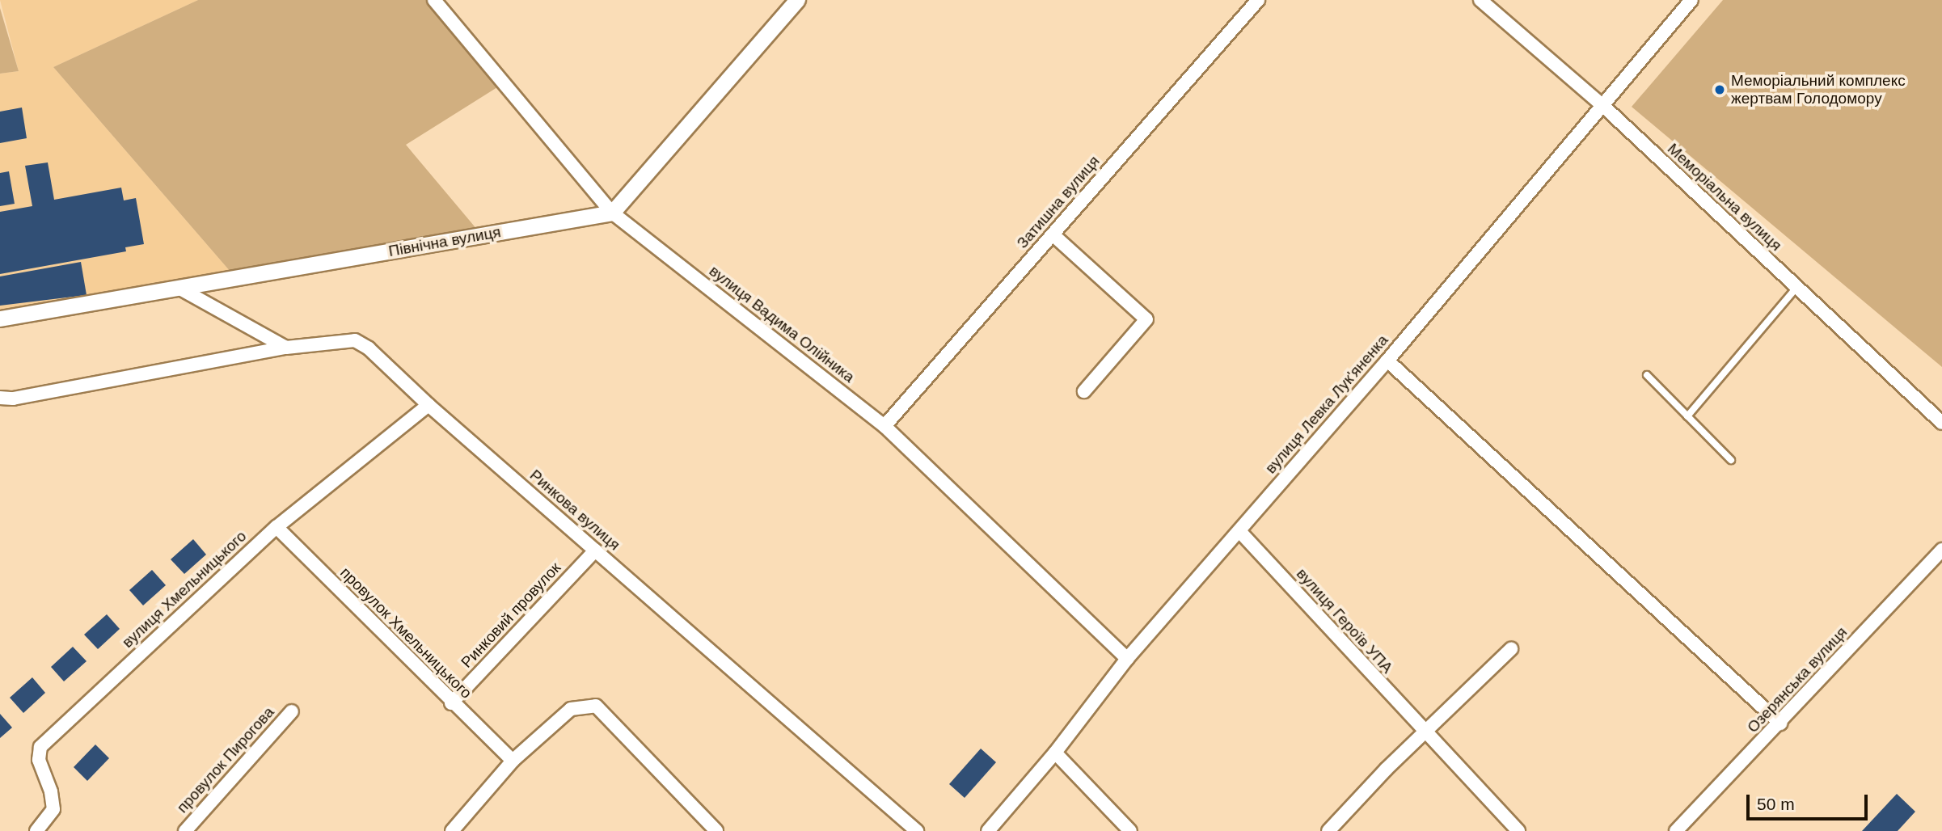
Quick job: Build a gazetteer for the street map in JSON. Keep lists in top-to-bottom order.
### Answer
{
  "streets": {
    "street": [
      "Меморіальна вулиця",
      "Затишна вулиця",
      "Північна вулиця",
      "вулиця Вадима Олійника",
      "вулиця Левка Лук'яненка",
      "Ринкова вулиця",
      "вулиця Хмельницького",
      "Ринковий провулок",
      "вулиця Героїв УПА",
      "провулок Хмельницького",
      "Озерянська вулиця",
      "провулок Пирогова"
    ]
  },
  "crossings": [
    ["Меморіальна вулиця", "вулиця Левка Лук'яненка"],
    ["Затишна вулиця", "вулиця Вадима Олійника"],
    ["Північна вулиця", "вулиця Вадима Олійника"],
    ["вулиця Вадима Олійника", "вулиця Левка Лук'яненка"],
    ["вулиця Левка Лук'яненка", "вулиця Героїв УПА"],
    ["Ринкова вулиця", "вулиця Хмельницького"],
    ["Ринкова вулиця", "Ринковий провулок"],
    ["вулиця Хмельницького", "провулок Хмельницького"],
    ["Ринковий провулок", "провулок Хмельницького"]
  ],
  "places": ["Меморіальний комплекс жертвам Голодомору"],
  "scale_bar": "50 m"
}
